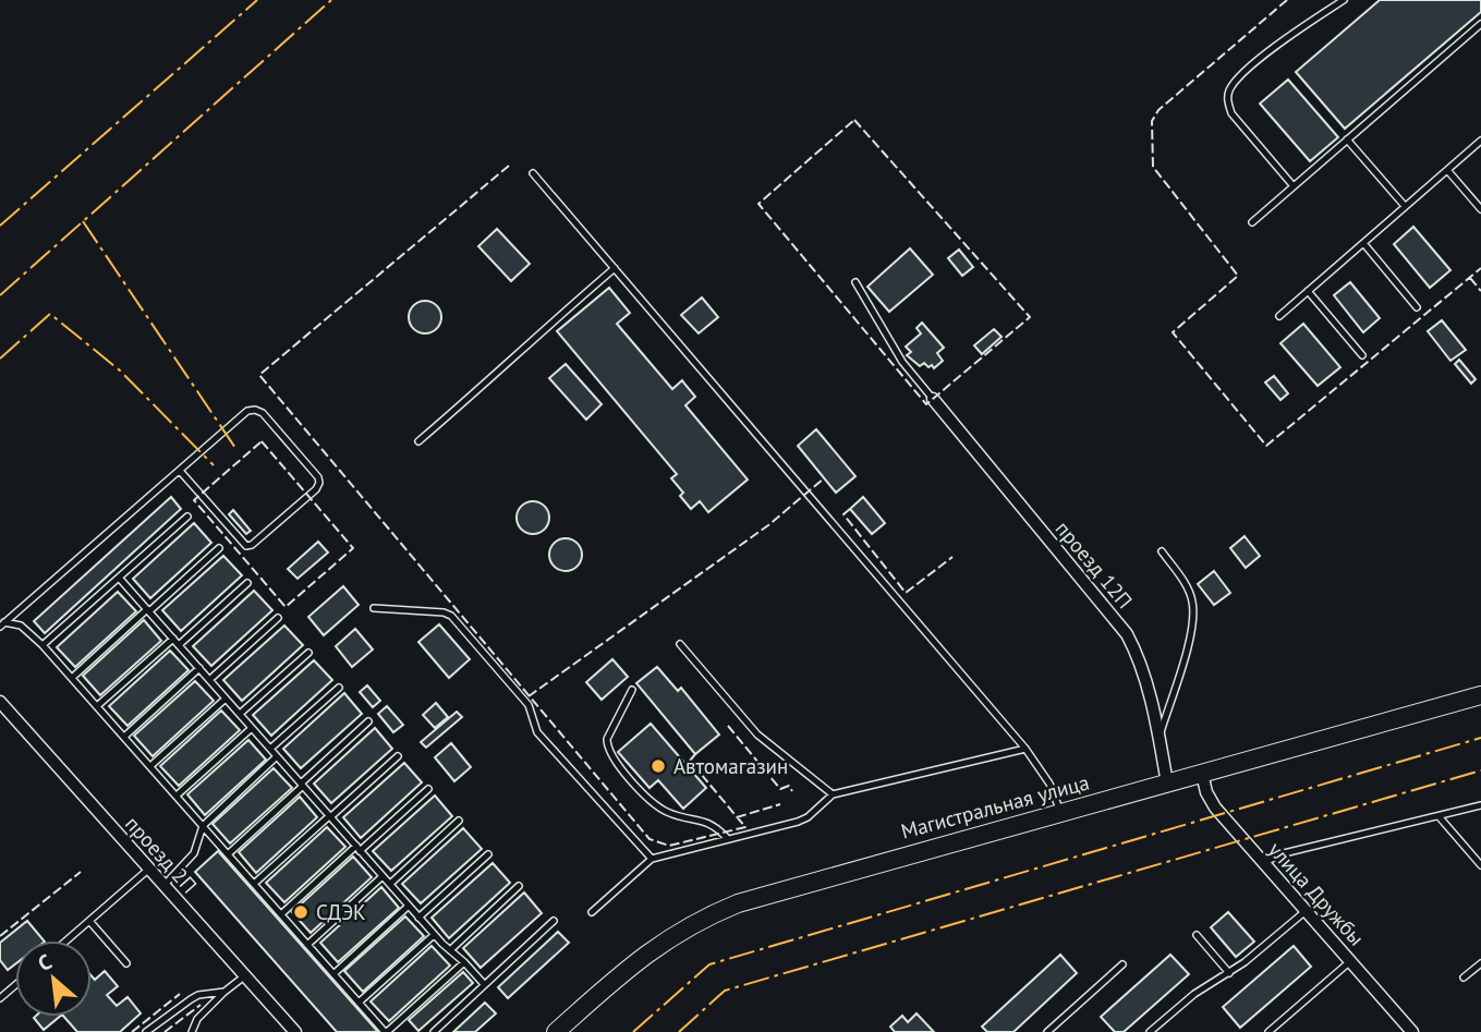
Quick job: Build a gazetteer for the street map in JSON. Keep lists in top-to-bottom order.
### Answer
{
  "streets": {
    "main road": ["Магистральная улица"],
    "street": ["проезд 12П", "проезд 2П", "улица Дружбы"]
  },
  "crossings": [
    ["проезд 12П", "Магистральная улица"],
    ["Магистральная улица", "улица Дружбы"]
  ],
  "places": ["Автомагазин", "СДЭК"],
  "north": "top left"
}
